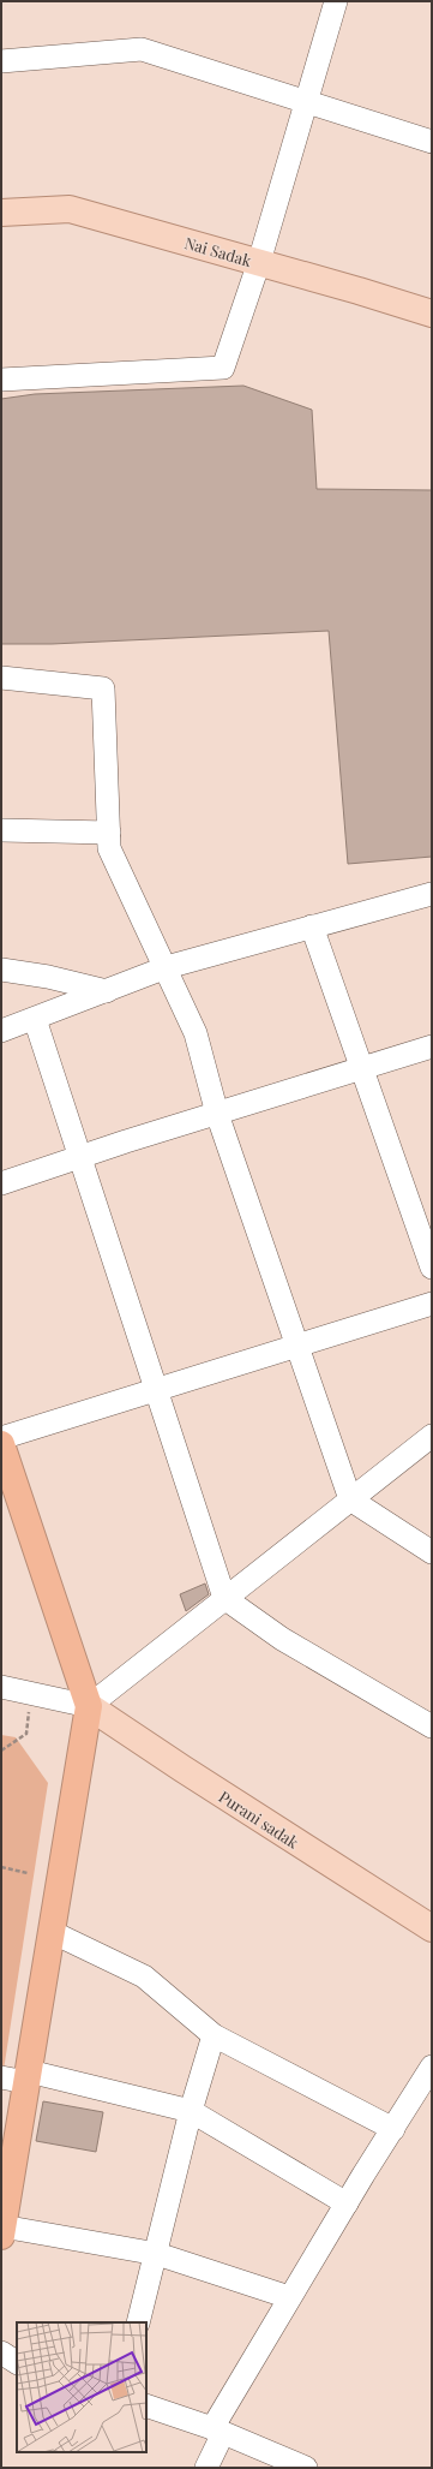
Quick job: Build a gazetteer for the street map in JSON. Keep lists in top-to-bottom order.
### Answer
{
  "streets": {
    "main road": ["Nai Sadak", "Purani sadak"]
  }
}
